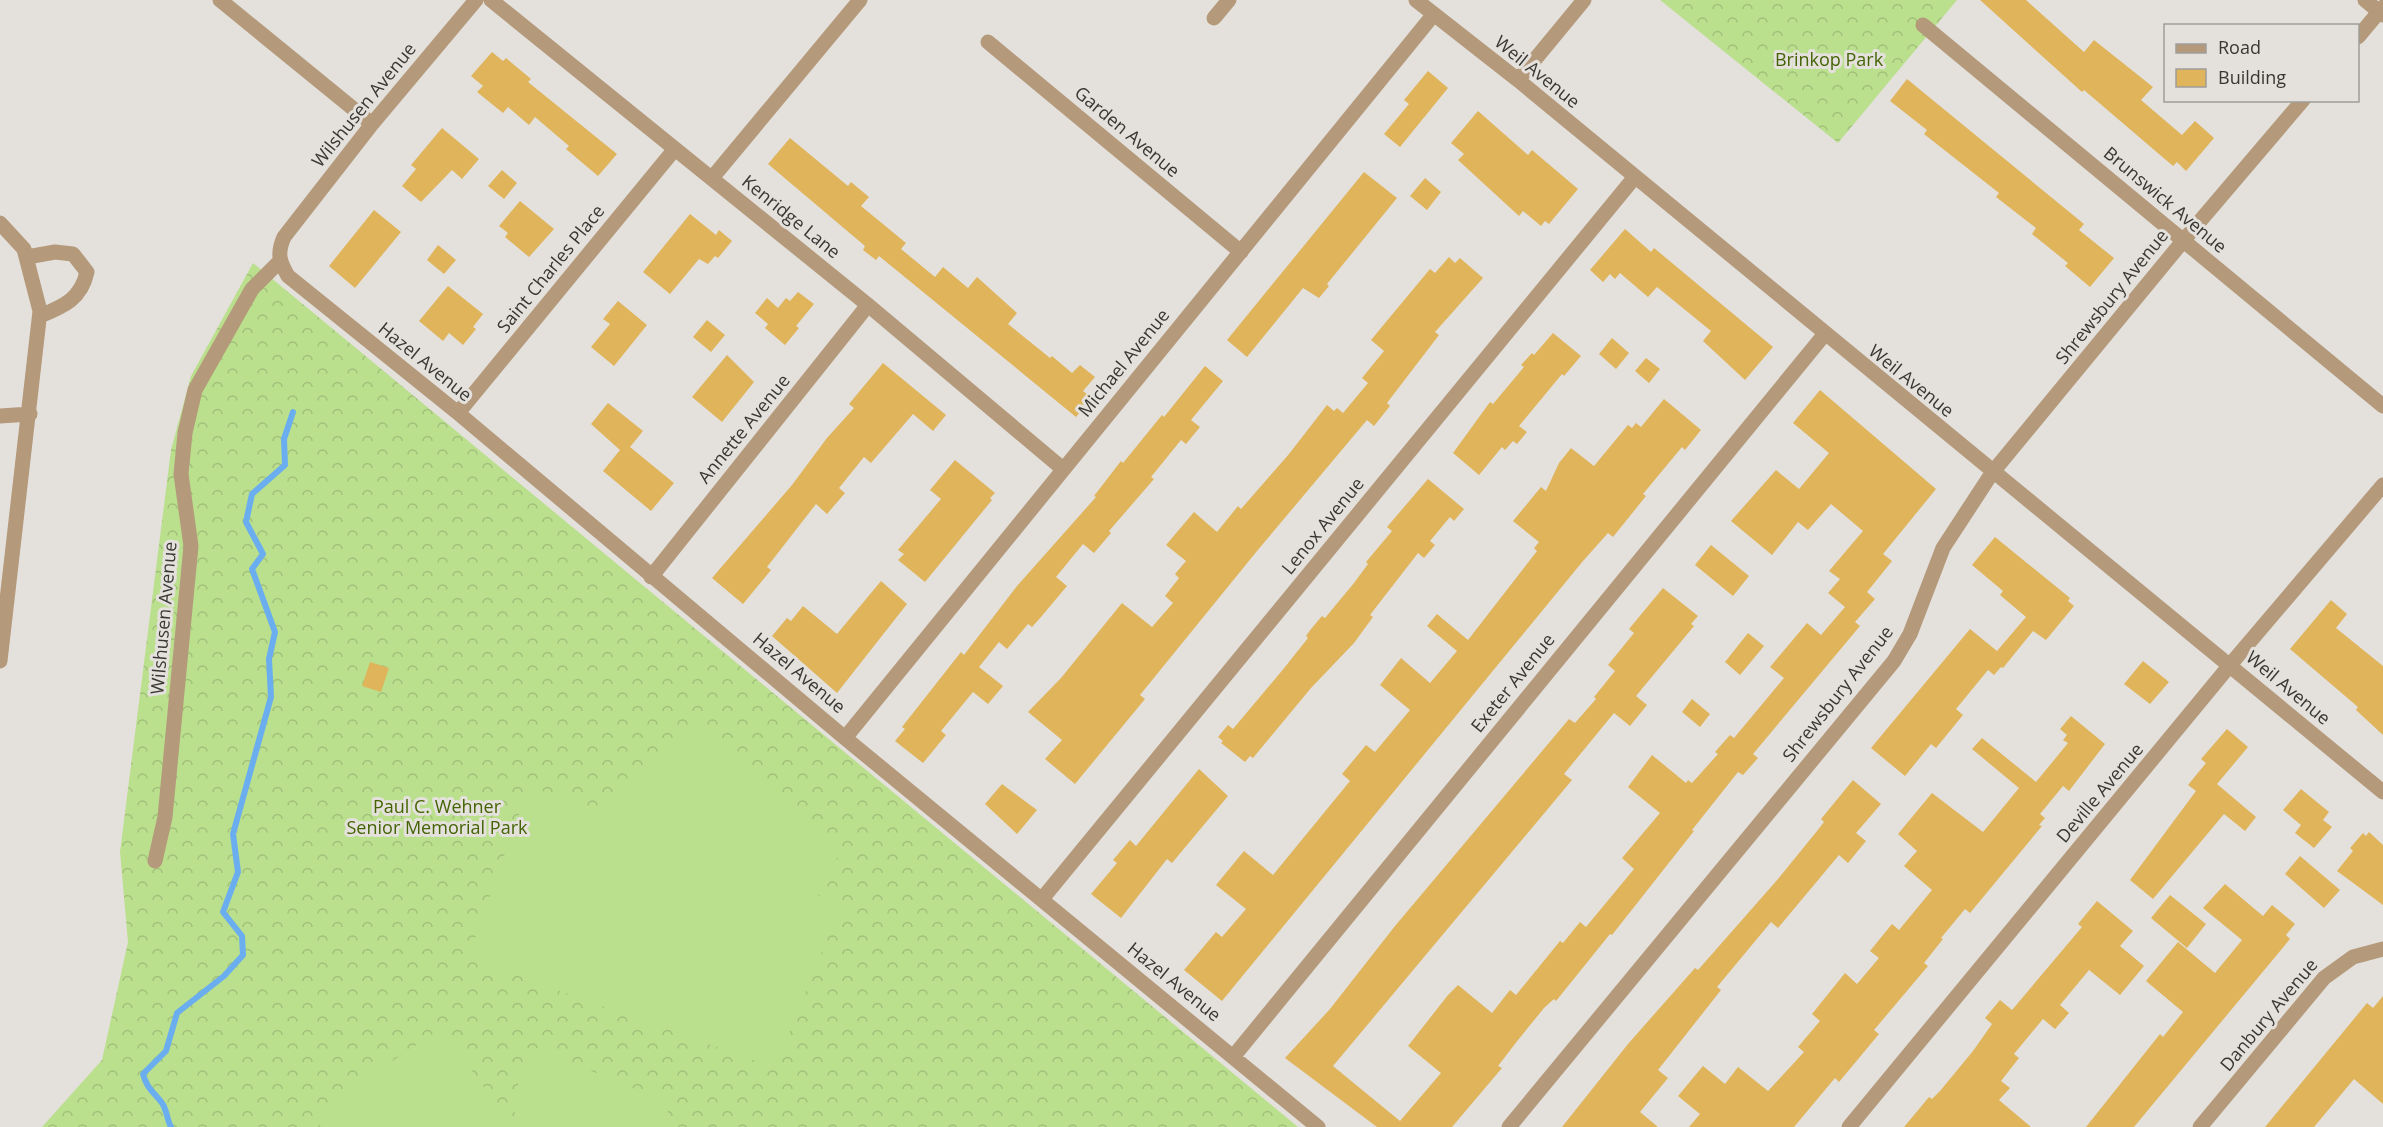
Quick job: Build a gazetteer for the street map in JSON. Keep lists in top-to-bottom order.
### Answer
{
  "streets": {
    "street": [
      "Weil Avenue",
      "Wilshusen Avenue",
      "Garden Avenue",
      "Brunswick Avenue",
      "Kenridge Lane",
      "Saint Charles Place",
      "Shrewsbury Avenue",
      "Hazel Avenue",
      "Michael Avenue",
      "Annette Avenue",
      "Lenox Avenue",
      "Exeter Avenue",
      "Deville Avenue",
      "Danbury Avenue"
    ]
  },
  "crossings": [
    ["Weil Avenue", "Shrewsbury Avenue"],
    ["Weil Avenue", "Michael Avenue"],
    ["Weil Avenue", "Lenox Avenue"],
    ["Weil Avenue", "Exeter Avenue"],
    ["Weil Avenue", "Deville Avenue"],
    ["Wilshusen Avenue", "Hazel Avenue"],
    ["Garden Avenue", "Michael Avenue"],
    ["Brunswick Avenue", "Shrewsbury Avenue"],
    ["Kenridge Lane", "Saint Charles Place"],
    ["Kenridge Lane", "Michael Avenue"],
    ["Kenridge Lane", "Annette Avenue"],
    ["Saint Charles Place", "Hazel Avenue"],
    ["Hazel Avenue", "Michael Avenue"],
    ["Hazel Avenue", "Annette Avenue"],
    ["Hazel Avenue", "Lenox Avenue"],
    ["Hazel Avenue", "Exeter Avenue"]
  ],
  "parks": ["Brinkop Park", "Paul C. Wehner Senior Memorial Park"],
  "legend": ["Road", "Building"]
}
